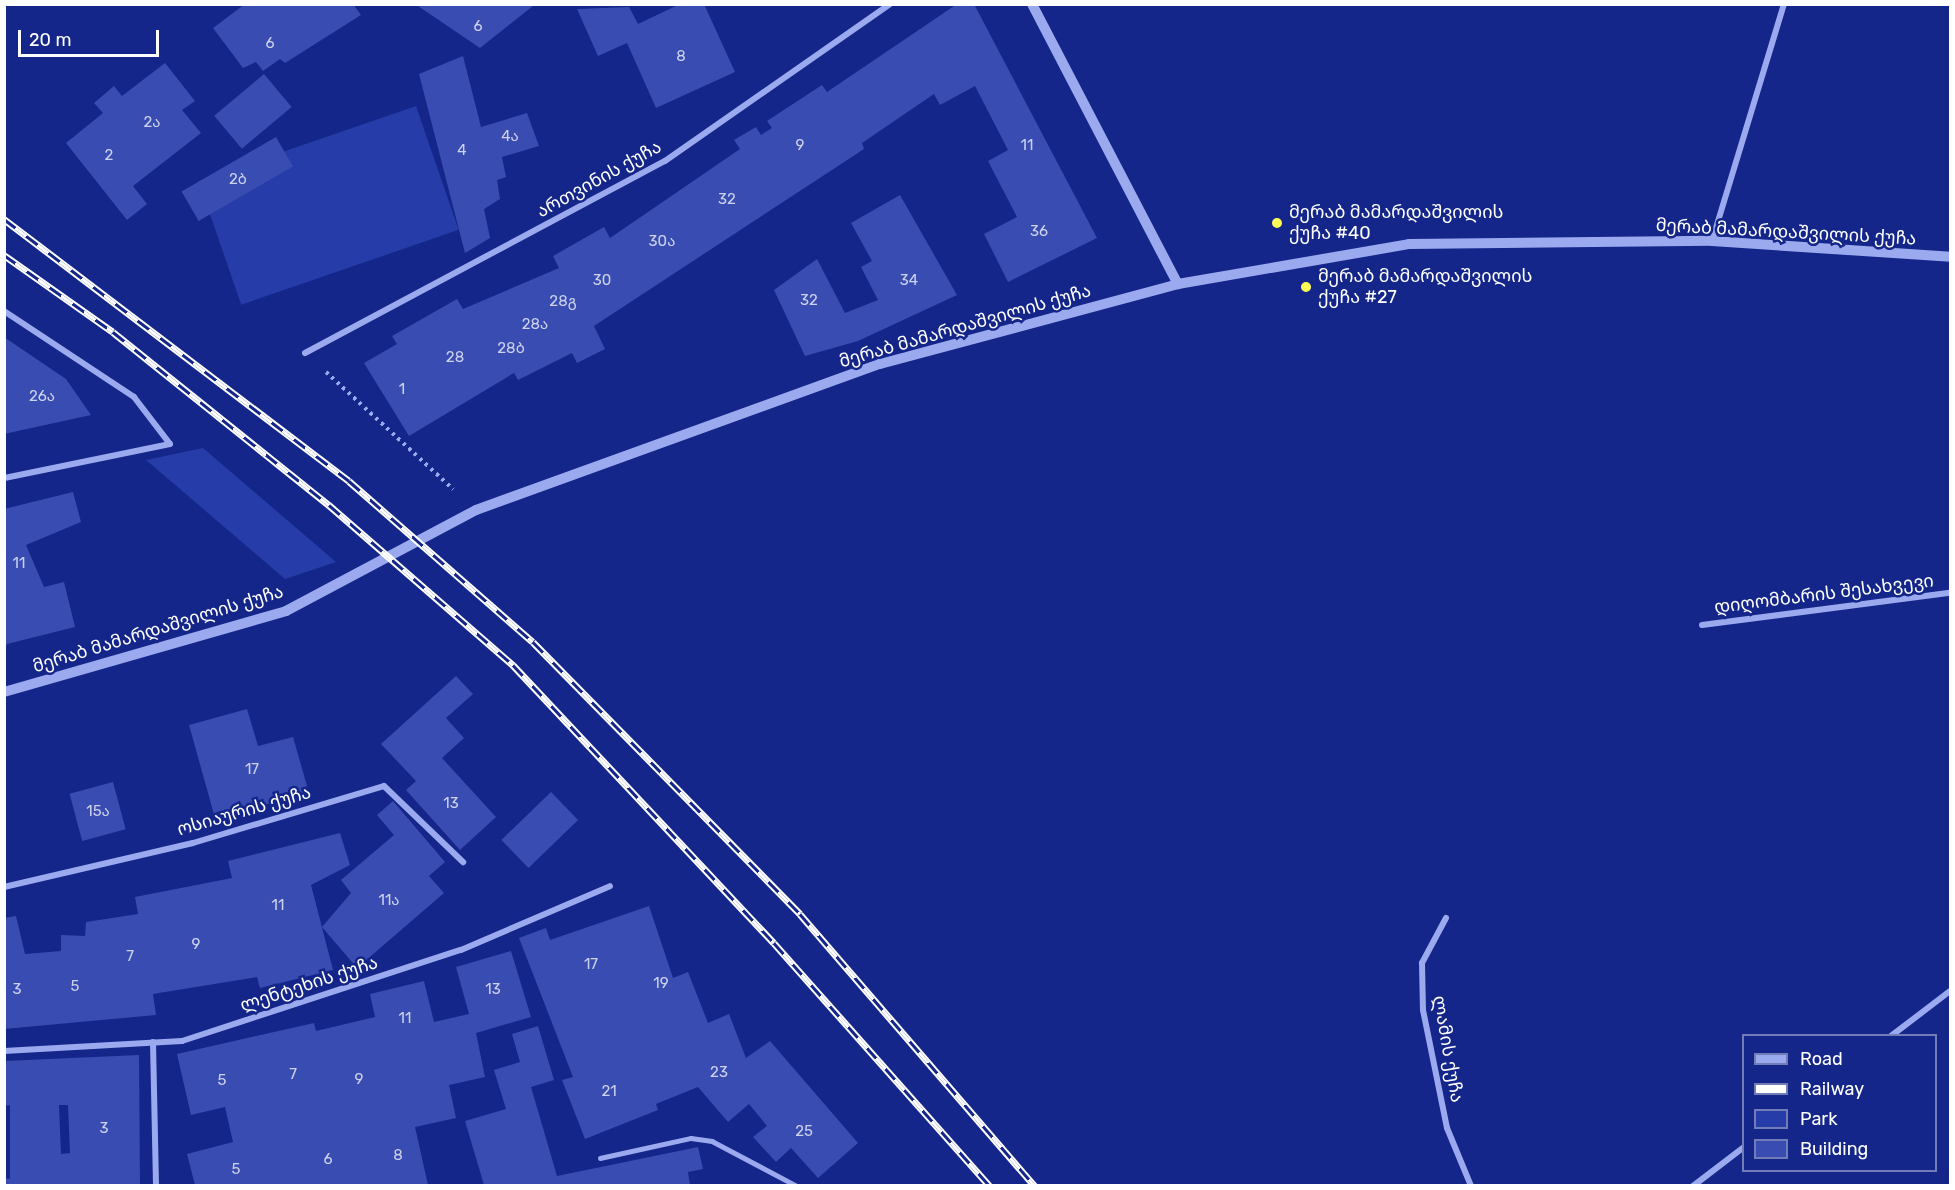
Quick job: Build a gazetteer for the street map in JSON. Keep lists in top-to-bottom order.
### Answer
{
  "streets": {
    "street": [
      "ართვინის ქუჩა",
      "მერაბ მამარდაშვილის ქუჩა",
      "დიღომბარის შესახვევი",
      "ოსიაურის ქუჩა",
      "ლენტეხის ქუჩა",
      "ლამის ქუჩა"
    ]
  },
  "places": ["მერაბ მამარდაშვილის ქუჩა #40", "მერაბ მამარდაშვილის ქუჩა #27"],
  "house_numbers": [
    "6",
    "6",
    "8",
    "2ა",
    "4ა",
    "9",
    "11",
    "4",
    "2",
    "2ბ",
    "32",
    "36",
    "30ა",
    "30",
    "34",
    "32",
    "28გ",
    "28ა",
    "28ბ",
    "28",
    "1",
    "26ა",
    "11",
    "17",
    "13",
    "15ა",
    "11ა",
    "11",
    "9",
    "7",
    "17",
    "19",
    "5",
    "3",
    "13",
    "11",
    "23",
    "7",
    "9",
    "5",
    "21",
    "3",
    "25",
    "8",
    "6",
    "5"
  ],
  "legend": [
    "Road",
    "Railway",
    "Park",
    "Building"
  ],
  "scale_bar": "20 m"
}
